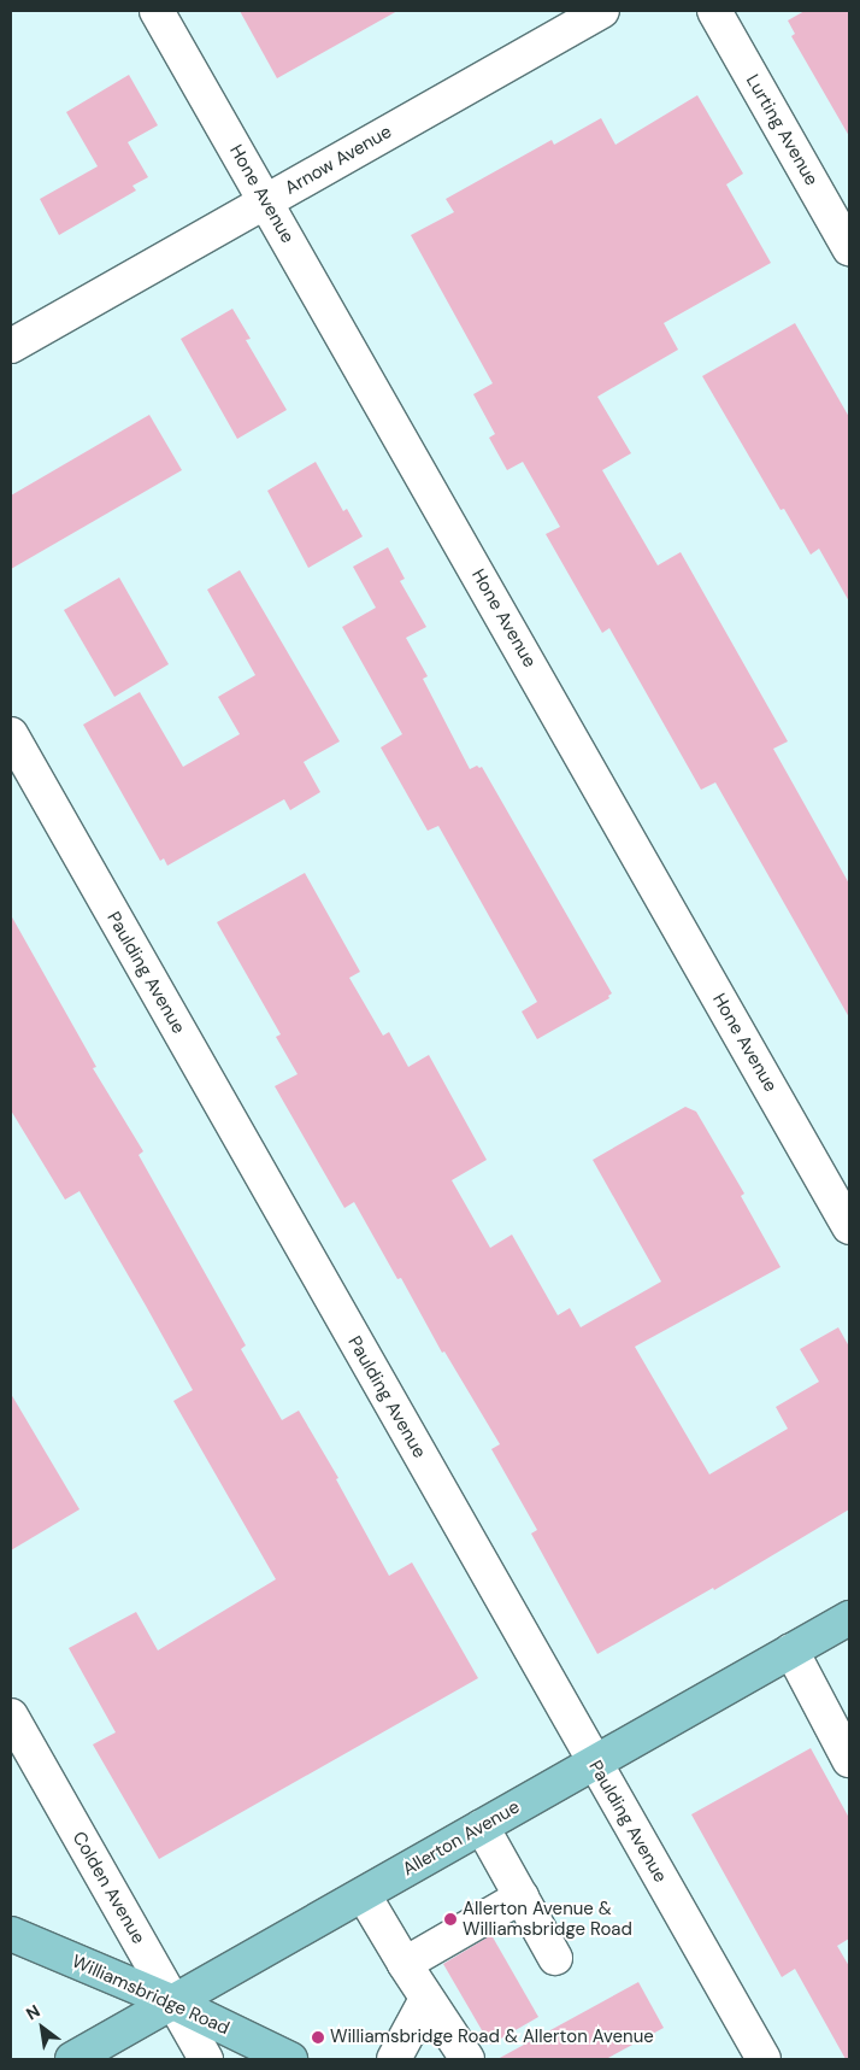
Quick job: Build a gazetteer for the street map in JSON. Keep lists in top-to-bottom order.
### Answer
{
  "streets": {
    "main road": ["Allerton Avenue", "Williamsbridge Road"],
    "street": [
      "Lurting Avenue",
      "Arnow Avenue",
      "Hone Avenue",
      "Paulding Avenue",
      "Colden Avenue"
    ]
  },
  "crossings": [
    ["Arnow Avenue", "Hone Avenue"],
    ["Paulding Avenue", "Allerton Avenue"],
    ["Allerton Avenue", "Colden Avenue"],
    ["Allerton Avenue", "Williamsbridge Road"],
    ["Colden Avenue", "Williamsbridge Road"]
  ],
  "places": ["Allerton Avenue & Williamsbridge Road", "Williamsbridge Road & Allerton Avenue"],
  "north": "top left"
}
